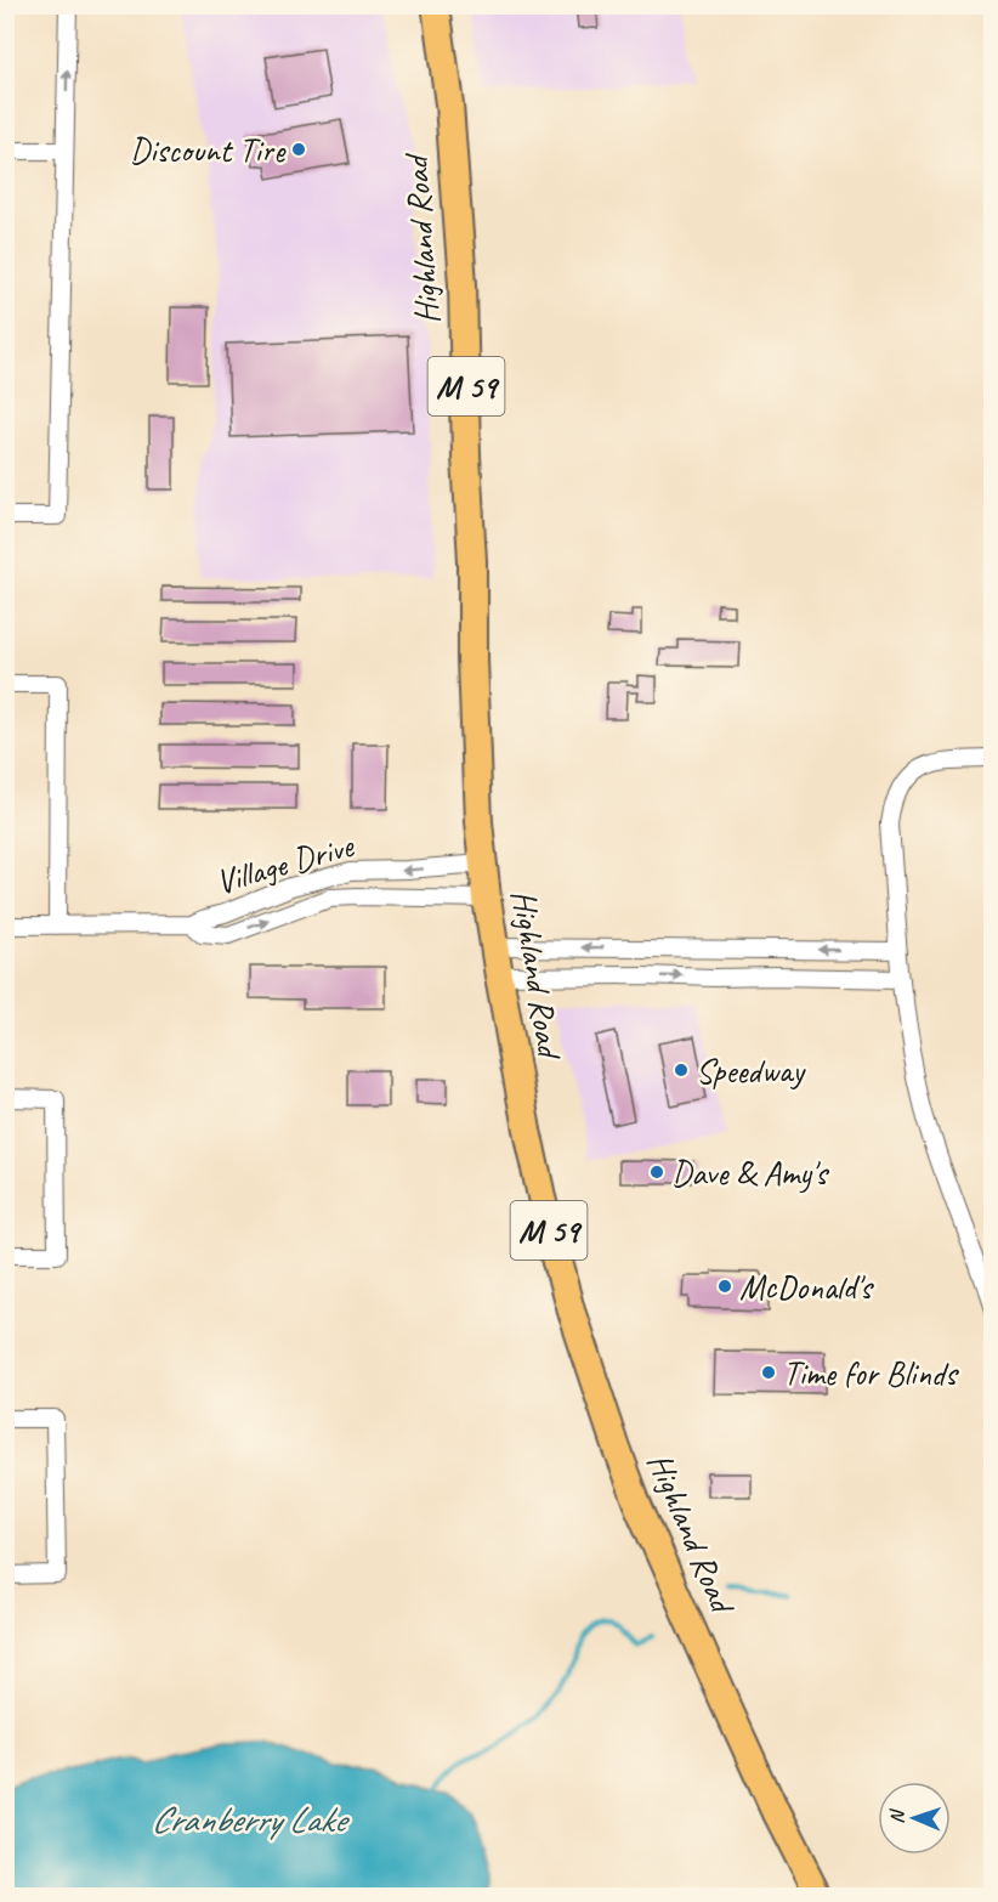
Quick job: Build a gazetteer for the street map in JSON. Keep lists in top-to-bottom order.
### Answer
{
  "streets": {
    "highway": ["Highland Road", "M 59"],
    "street": ["Village Drive"]
  },
  "crossings": [
    ["Highland Road", "Village Drive"]
  ],
  "water": ["Cranberry Lake"],
  "places": [
    "Discount Tire",
    "Speedway",
    "Dave & Amy's",
    "McDonald's",
    "Time for Blinds"
  ],
  "north": "left"
}
